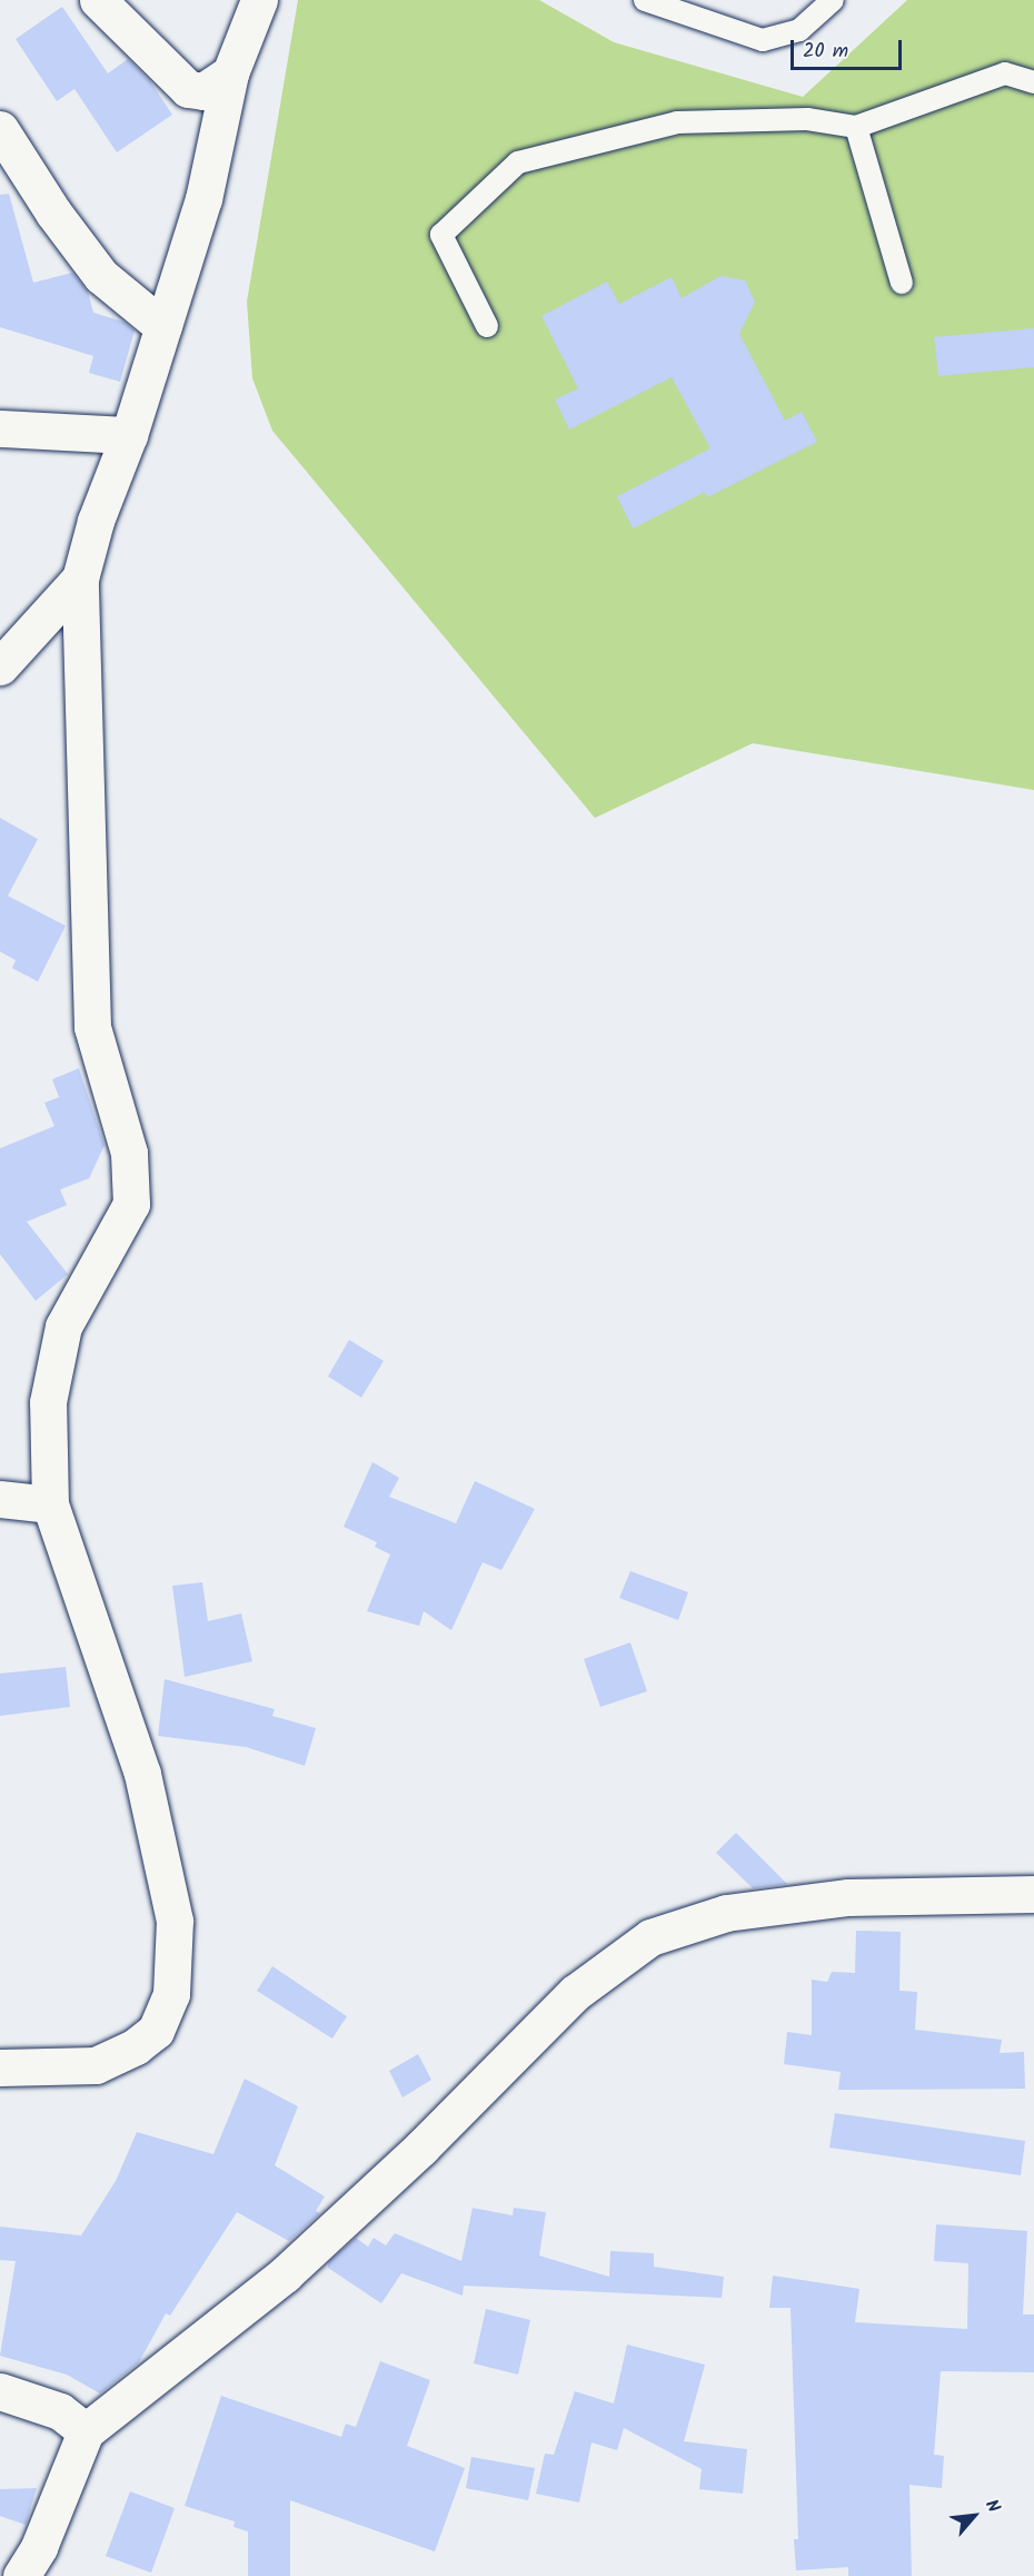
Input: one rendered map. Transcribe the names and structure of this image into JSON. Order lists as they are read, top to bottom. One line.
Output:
{"scale_bar":"20 m","north":"top right"}
